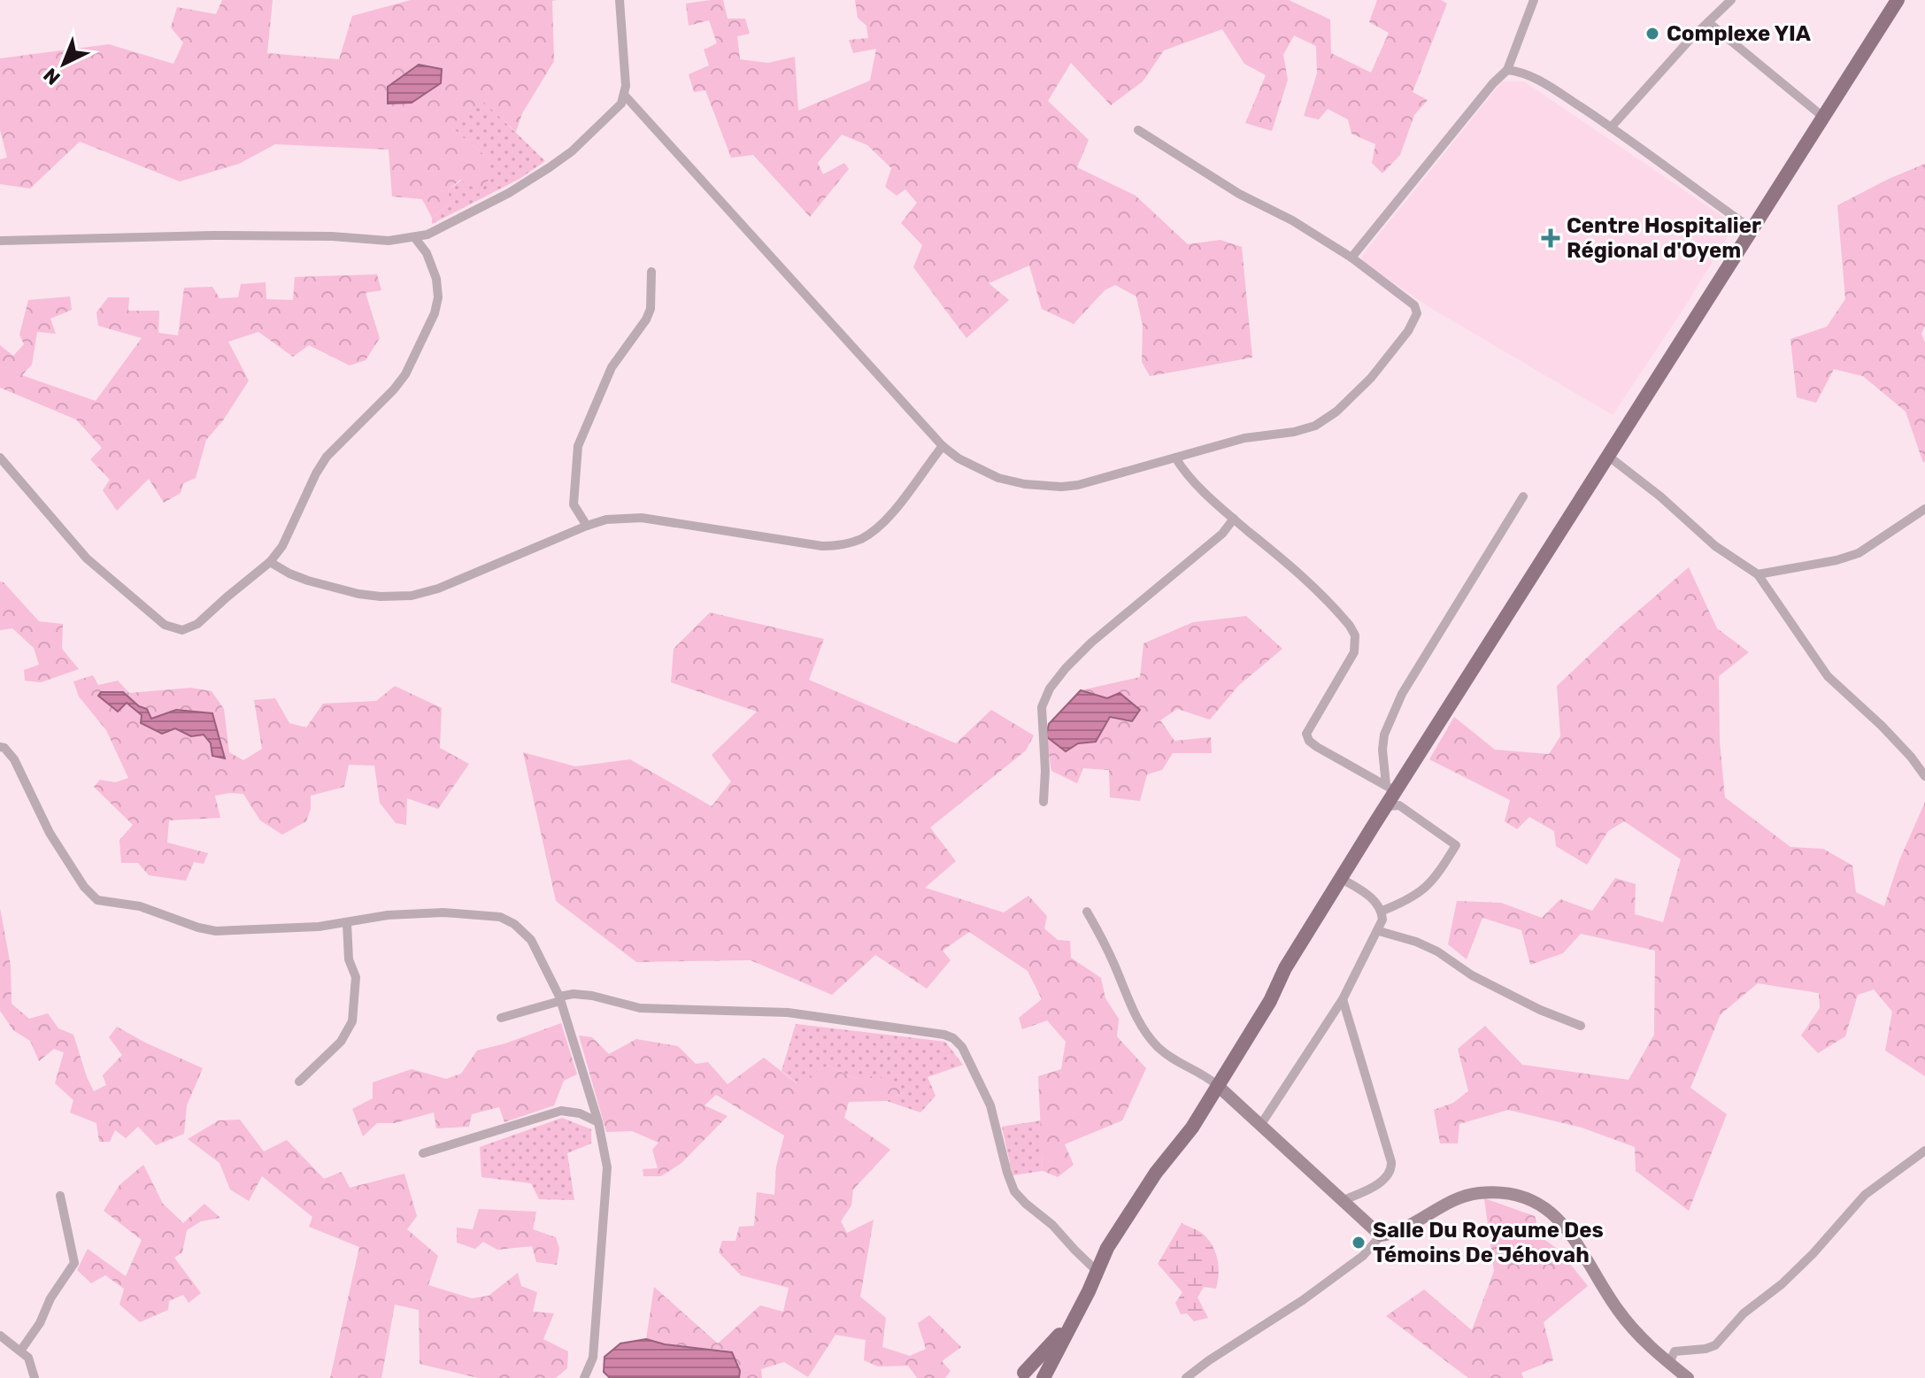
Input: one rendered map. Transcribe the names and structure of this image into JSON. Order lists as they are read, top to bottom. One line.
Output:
{"places":{"other":["Complexe YIA","Salle Du Royaume Des Témoins De Jéhovah"],"health":["Centre Hospitalier Régional d'Oyem"]},"north":"bottom left"}
